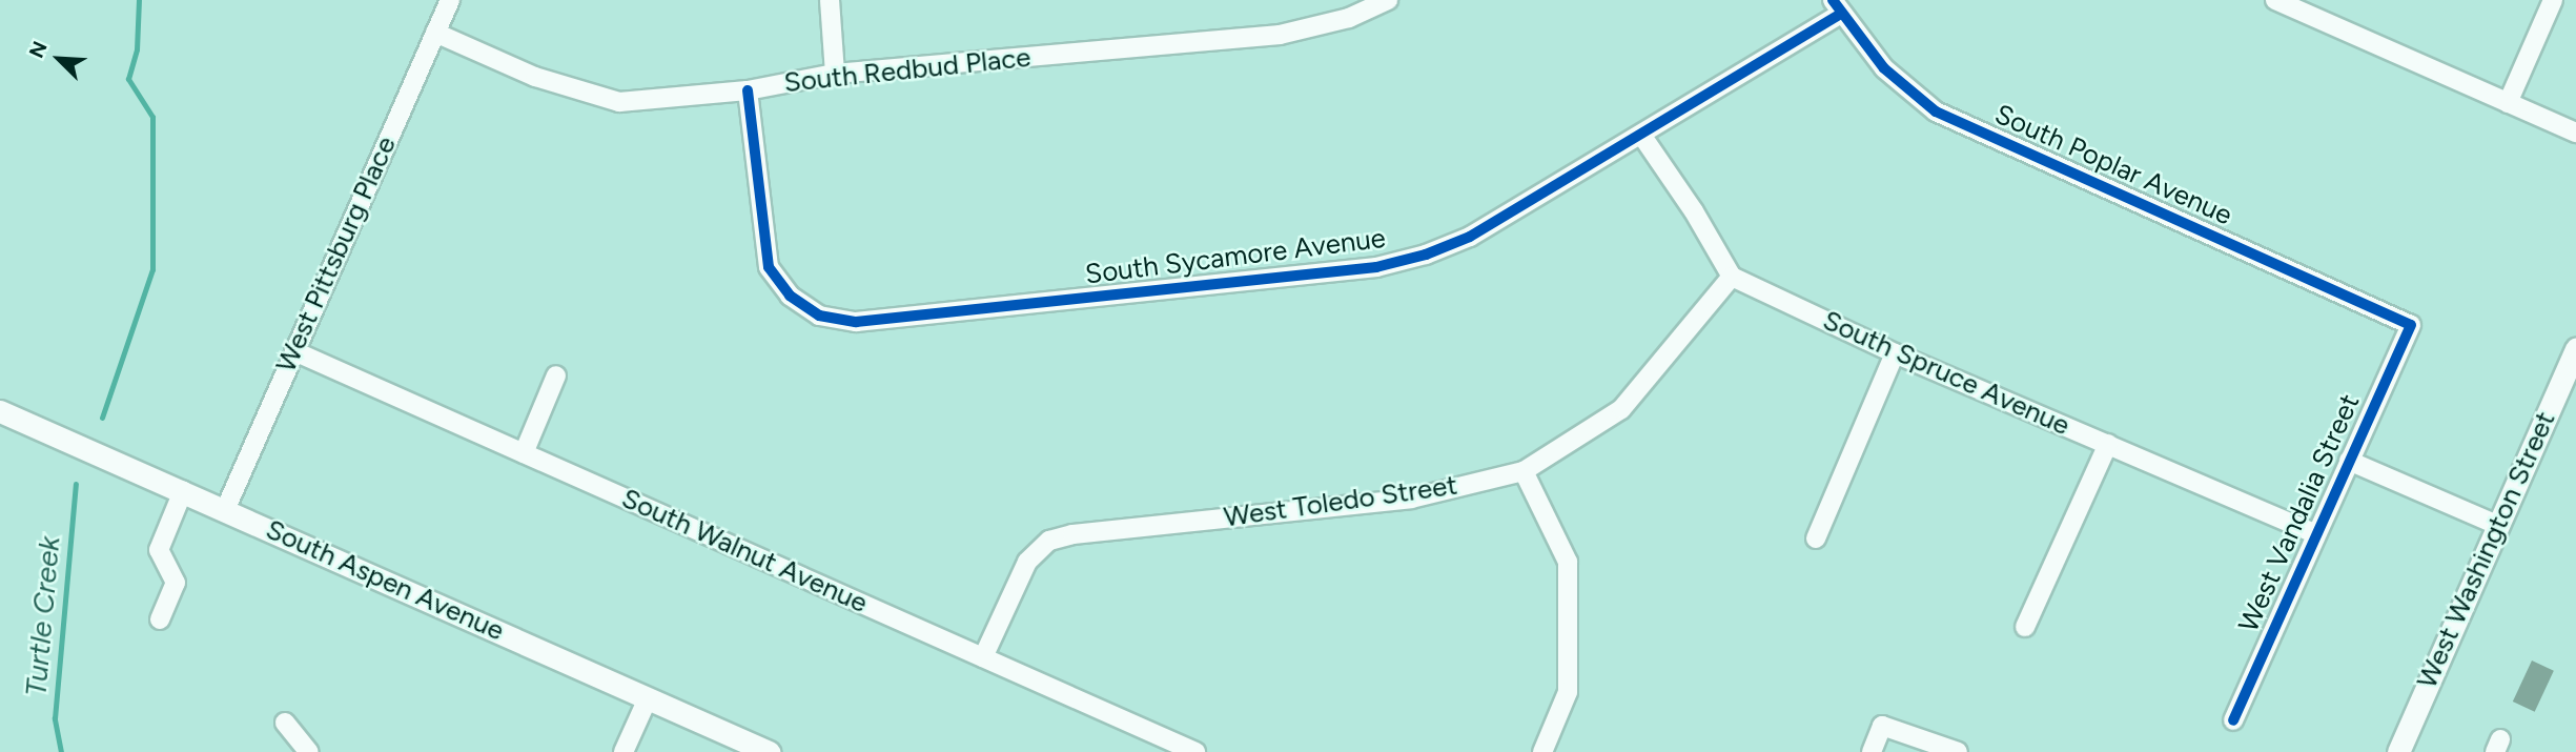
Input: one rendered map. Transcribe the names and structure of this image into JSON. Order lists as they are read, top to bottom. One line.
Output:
{"streets":{"main road":["West Washington Street","South Aspen Avenue"],"street":["South Redbud Place","South Poplar Avenue","West Pittsburg Place","South Sycamore Avenue","South Spruce Avenue","West Toledo Street","West Vandalia Street","South Walnut Avenue"]},"crossings":[["South Redbud Place","West Pittsburg Place"],["South Redbud Place","South Sycamore Avenue"],["South Poplar Avenue","South Sycamore Avenue"],["South Poplar Avenue","West Vandalia Street"],["West Pittsburg Place","South Walnut Avenue"],["West Pittsburg Place","South Aspen Avenue"],["South Spruce Avenue","West Toledo Street"],["South Spruce Avenue","West Vandalia Street"],["West Toledo Street","South Walnut Avenue"]],"water":["Turtle Creek"],"north":"top left"}
